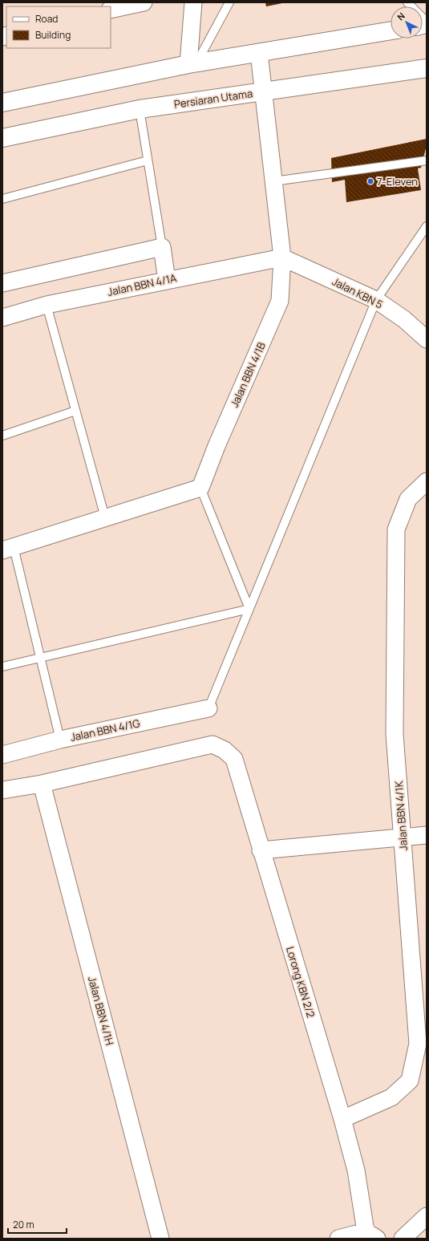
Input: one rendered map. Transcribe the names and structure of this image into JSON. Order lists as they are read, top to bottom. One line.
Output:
{"streets":{"main road":["Persiaran Utama"],"street":["Jalan BBN 4/1A","Jalan KBN 5","Jalan BBN 4/1B","Jalan BBN 4/1G","Jalan BBN 4/1K","Lorong KBN 2/2","Jalan BBN 4/1H"]},"crossings":[["Persiaran Utama","Jalan BBN 4/1B"],["Jalan BBN 4/1A","Jalan KBN 5"],["Jalan BBN 4/1A","Jalan BBN 4/1B"],["Jalan KBN 5","Jalan BBN 4/1B"],["Jalan BBN 4/1K","Lorong KBN 2/2"],["Lorong KBN 2/2","Jalan BBN 4/1H"]],"places":["7-Eleven"],"legend":["Road","Building"],"scale_bar":"20 m","north":"top left"}
